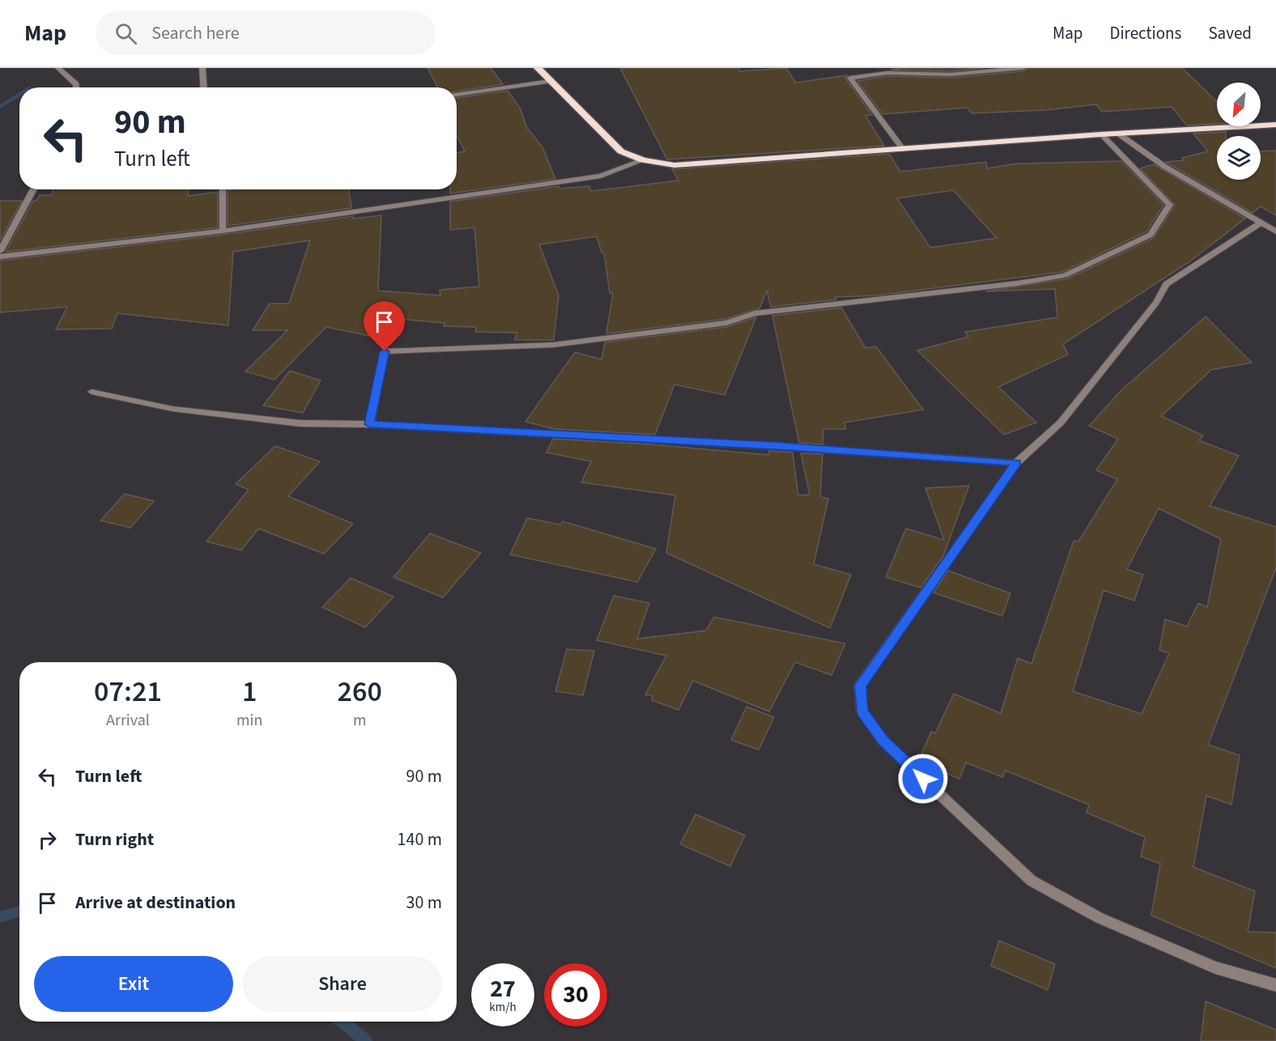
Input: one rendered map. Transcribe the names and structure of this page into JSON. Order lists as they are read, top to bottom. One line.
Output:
{"north":"bottom left","page":{"header":"Map","search":"Search here","nav":["Map","Directions","Saved"],"turn":["90 m","Turn left"],"eta":["07:21","Arrival","1","min","260","m"],"list":[{"name":"Turn left","value":"90 m"},{"name":"Turn right","value":"140 m"},{"name":"Arrive at destination","value":"30 m"}],"buttons":["Exit","Share"],"speed":"27 km/h","limit":"30"}}
